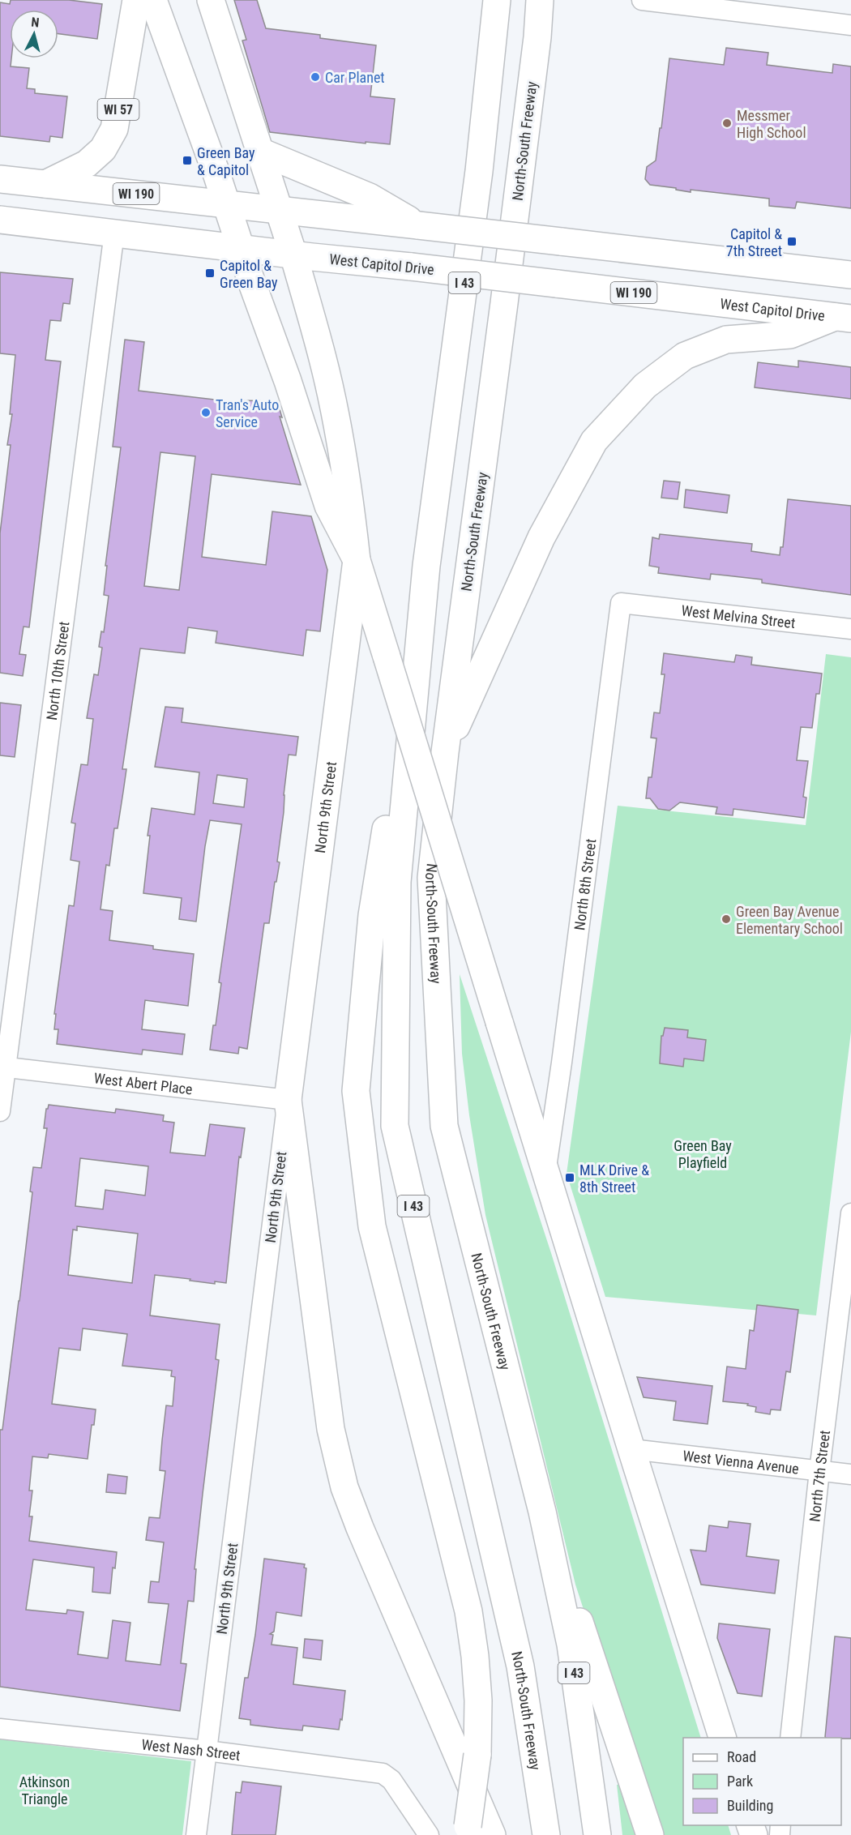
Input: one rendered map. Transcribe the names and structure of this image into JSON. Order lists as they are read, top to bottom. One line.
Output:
{"streets":{"main road":["WI 57","North-South Freeway","WI 190","West Capitol Drive","I 43","North 9th Street"],"street":["West Melvina Street","North 10th Street","North 8th Street","West Abert Place","West Vienna Avenue","North 7th Street","West Nash Street"]},"crossings":[["WI 57","WI 190"],["West Capitol Drive","North 10th Street"],["West Melvina Street","North 8th Street"],["North 10th Street","West Abert Place"],["North 9th Street","West Abert Place"],["North 9th Street","West Nash Street"],["West Vienna Avenue","North 7th Street"]],"parks":["Green Bay Playfield","Atkinson Triangle"],"places":{"other":["Car Planet","Messmer High School","Tran's Auto Service","Green Bay Avenue Elementary School"],"transit":["Green Bay & Capitol","Capitol & 7th Street","Capitol & Green Bay","MLK Drive & 8th Street"]},"legend":["Road","Park","Building"],"north":"top"}
